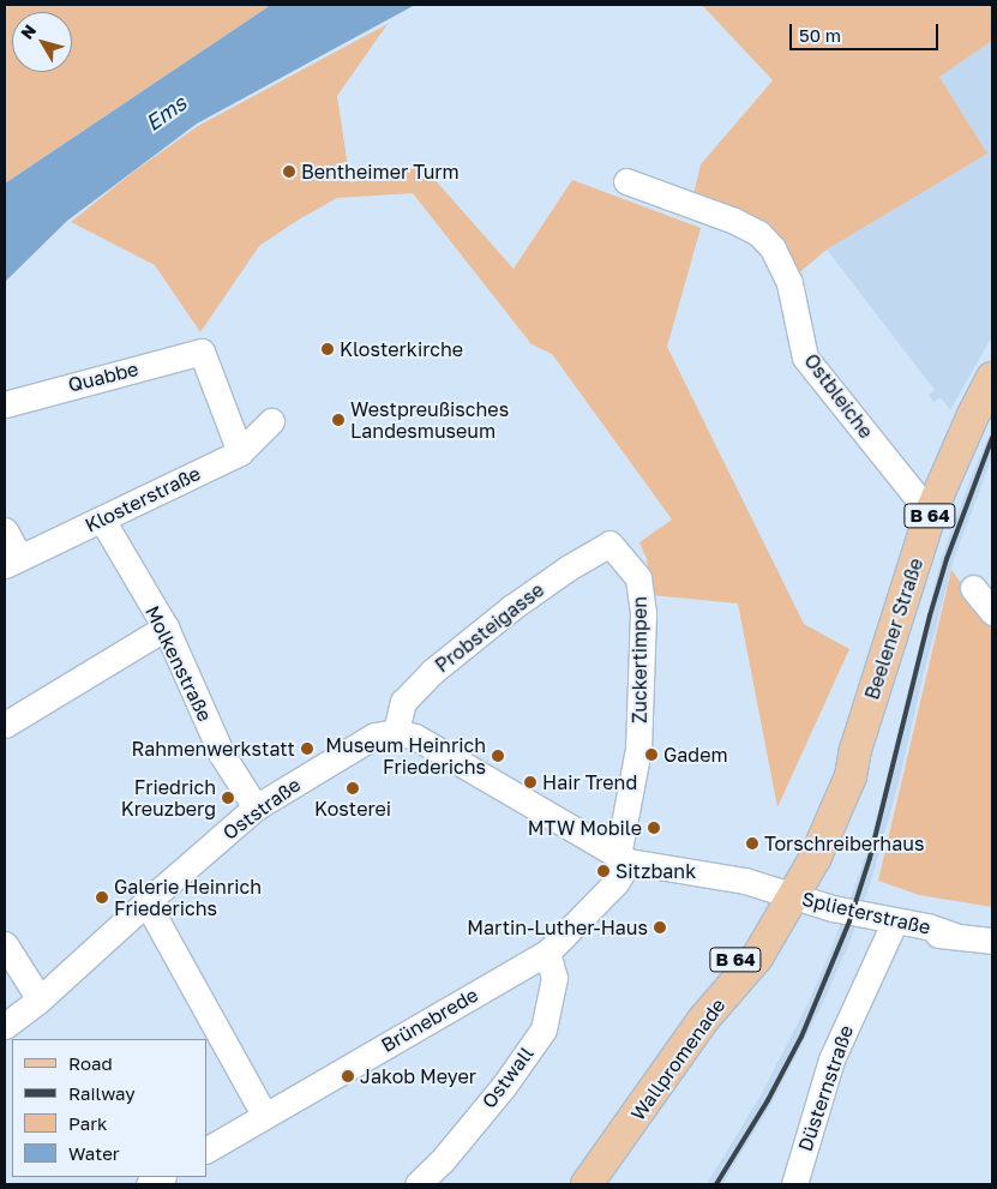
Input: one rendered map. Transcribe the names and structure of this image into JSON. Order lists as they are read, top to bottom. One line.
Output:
{"streets":{"main road":["B 64","Beelener Straße","Wallpromenade"],"street":["Quabbe","Ostbleiche","Klosterstraße","Probsteigasse","Zuckertimpen","Molkenstraße","Oststraße","Splieterstraße","Brünebrede","Ostwall","Düsternstraße"]},"crossings":[["Quabbe","Klosterstraße"],["Ostbleiche","Beelener Straße"],["Klosterstraße","Molkenstraße"],["Probsteigasse","Zuckertimpen"],["Probsteigasse","Oststraße"],["Beelener Straße","Splieterstraße"],["Beelener Straße","Wallpromenade"],["Zuckertimpen","Brünebrede"],["Molkenstraße","Oststraße"],["Splieterstraße","Wallpromenade"],["Splieterstraße","Düsternstraße"],["Brünebrede","Ostwall"]],"water":["Ems"],"places":["Bentheimer Turm","Klosterkirche","Westpreußisches Landesmuseum","Rahmenwerkstatt","Gadem","Museum Heinrich Friederichs","Hair Trend","Kosterei","Friedrich Kreuzberg","MTW Mobile","Torschreiberhaus","Sitzbank","Galerie Heinrich Friederichs","Martin-Luther-Haus","Jakob Meyer"],"legend":["Road","Railway","Park","Water"],"scale_bar":"50 m","north":"top left"}
